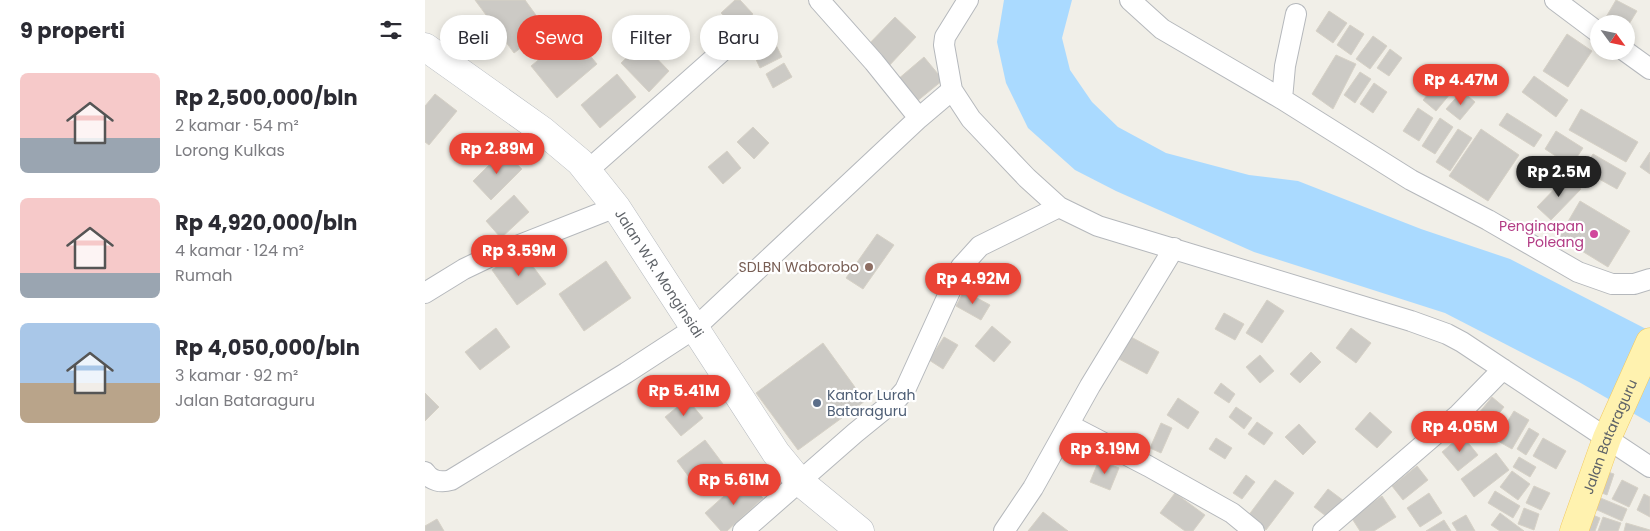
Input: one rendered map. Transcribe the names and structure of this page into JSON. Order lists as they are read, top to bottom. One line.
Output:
{"streets":{"main road":["Jalan W.R. Monginsidi","Jalan Bataraguru"]},"places":["Penginapan Poleang","SDLBN Waborobo","Kantor Lurah Bataraguru"],"north":"bottom right","page":{"heading":"9 properti","chip":["Beli","Sewa","Filter","Baru"],"list":[{"name":"Rp 2,500,000/bln","note":"2 kamar · 54 m² · Lorong Kulkas"},{"name":"Rp 4,920,000/bln","note":"4 kamar · 124 m² · Rumah"},{"name":"Rp 4,050,000/bln","note":"3 kamar · 92 m² · Jalan Bataraguru"}],"price":["Rp 4.47M","Rp 2.89M","Rp 2.5M","Rp 3.59M","Rp 4.92M","Rp 5.41M","Rp 4.05M","Rp 3.19M","Rp 5.61M"]}}
